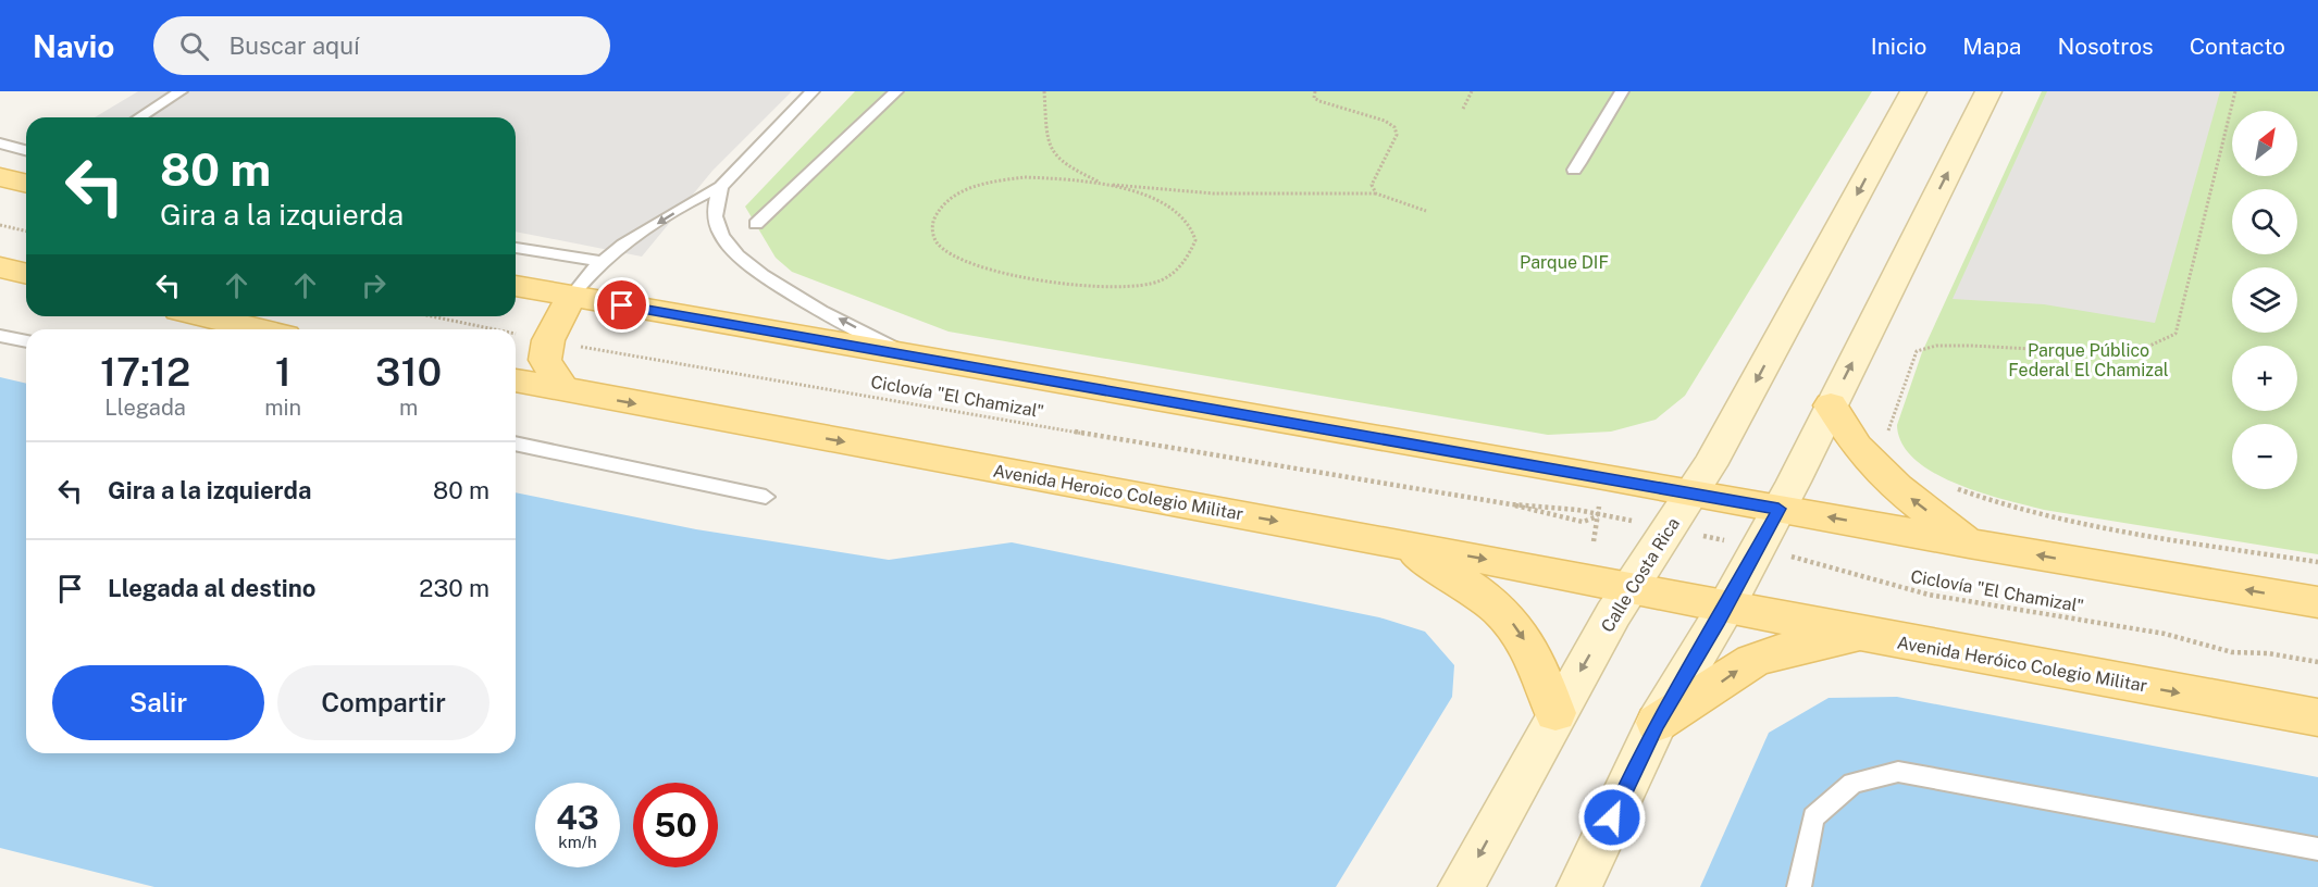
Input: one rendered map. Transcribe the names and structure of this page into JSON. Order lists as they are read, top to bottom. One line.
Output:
{"streets":{"main road":["Avenida Heroico Colegio Militar","Calle Costa Rica","Avenida Heróico Colegio Militar"],"path":["Ciclovía \"El Chamizal\""]},"crossings":[["Ciclovía \"El Chamizal\"","Calle Costa Rica"],["Avenida Heroico Colegio Militar","Calle Costa Rica"],["Avenida Heroico Colegio Militar","Avenida Heróico Colegio Militar"]],"parks":["Parque DIF","Parque Público Federal El Chamizal"],"north":"top right","page":{"header":"Navio","search":"Buscar aquí","nav":["Inicio","Mapa","Nosotros","Contacto"],"map_buttons":["+","−"],"turn":["80 m","Gira a la izquierda"],"eta":["17:12","Llegada","1","min","310","m"],"list":[{"name":"Gira a la izquierda","value":"80 m"},{"name":"Llegada al destino","value":"230 m"}],"buttons":["Salir","Compartir"],"speed":"43 km/h","limit":"50"}}
